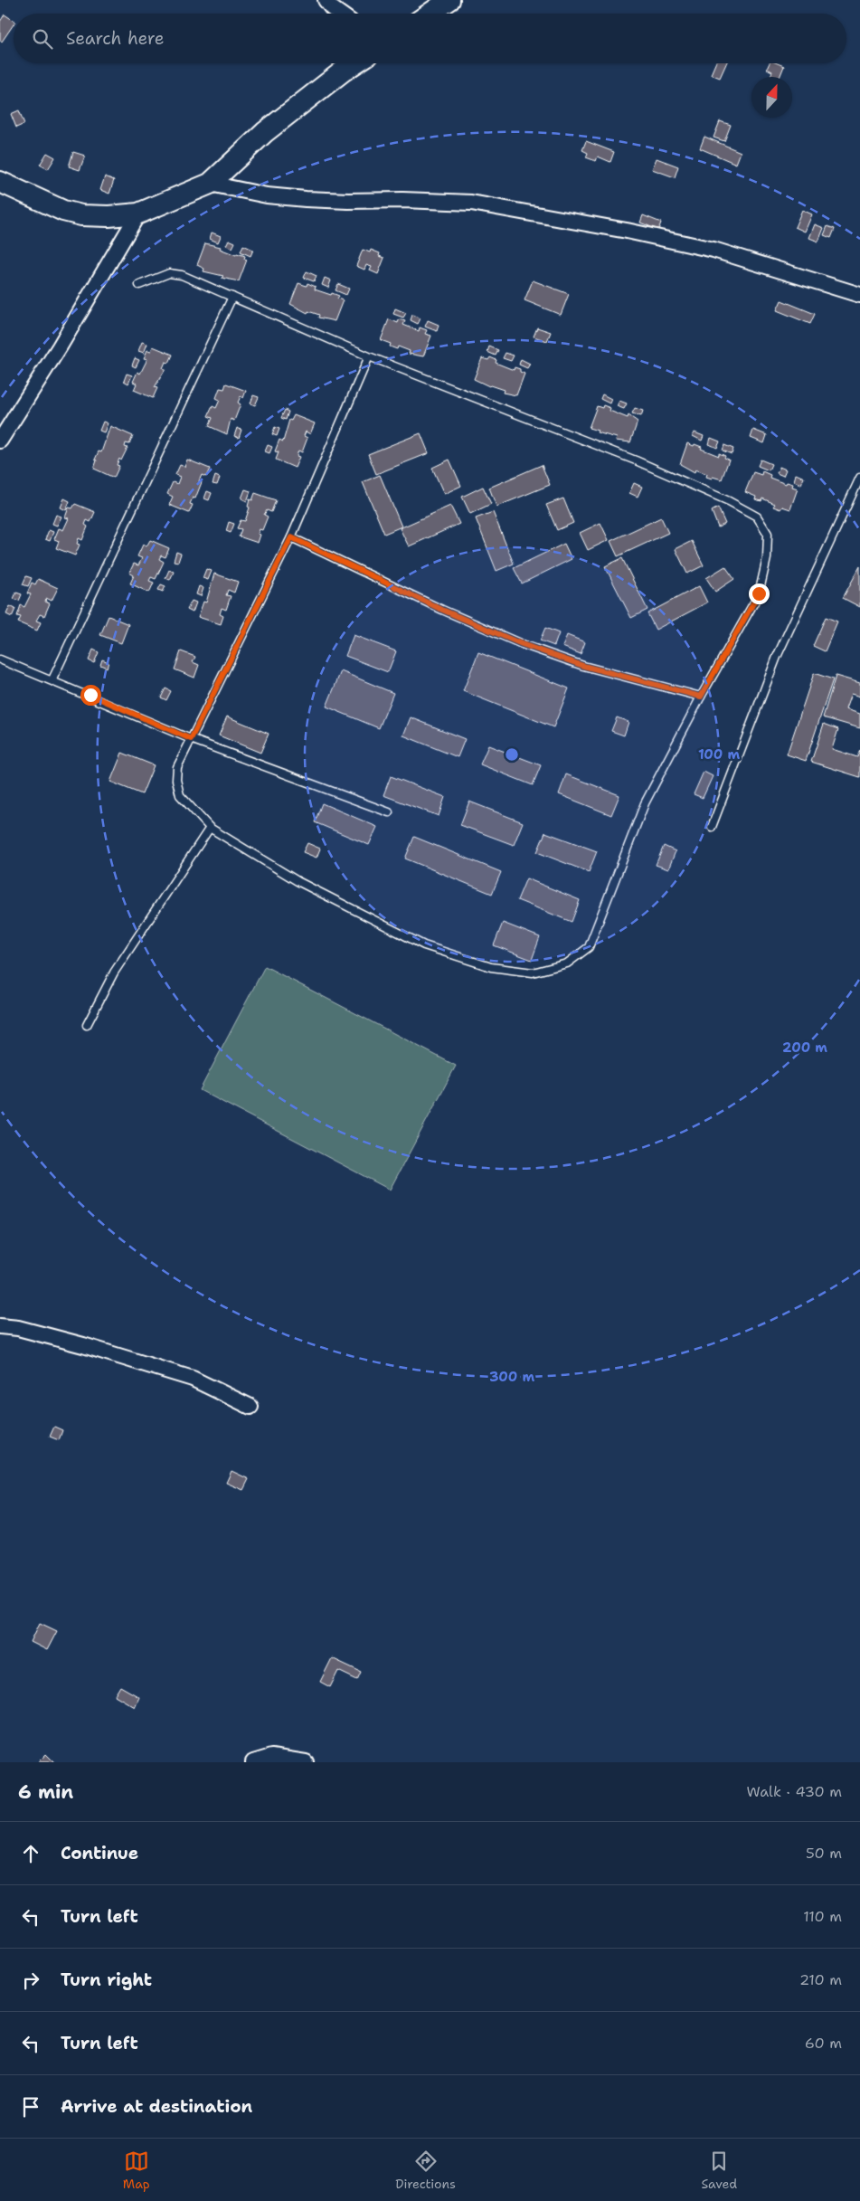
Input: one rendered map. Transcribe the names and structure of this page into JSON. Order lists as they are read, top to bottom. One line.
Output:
{"north":"top","page":{"search":"Search here","heading":["6 min","Walk · 430 m"],"list":[["Continue","50 m"],["Turn left","110 m"],["Turn right","210 m"],["Turn left","60 m"],"Arrive at destination"],"nav":["Map","Directions","Saved"]},"rings":["100 m","200 m","300 m"]}
